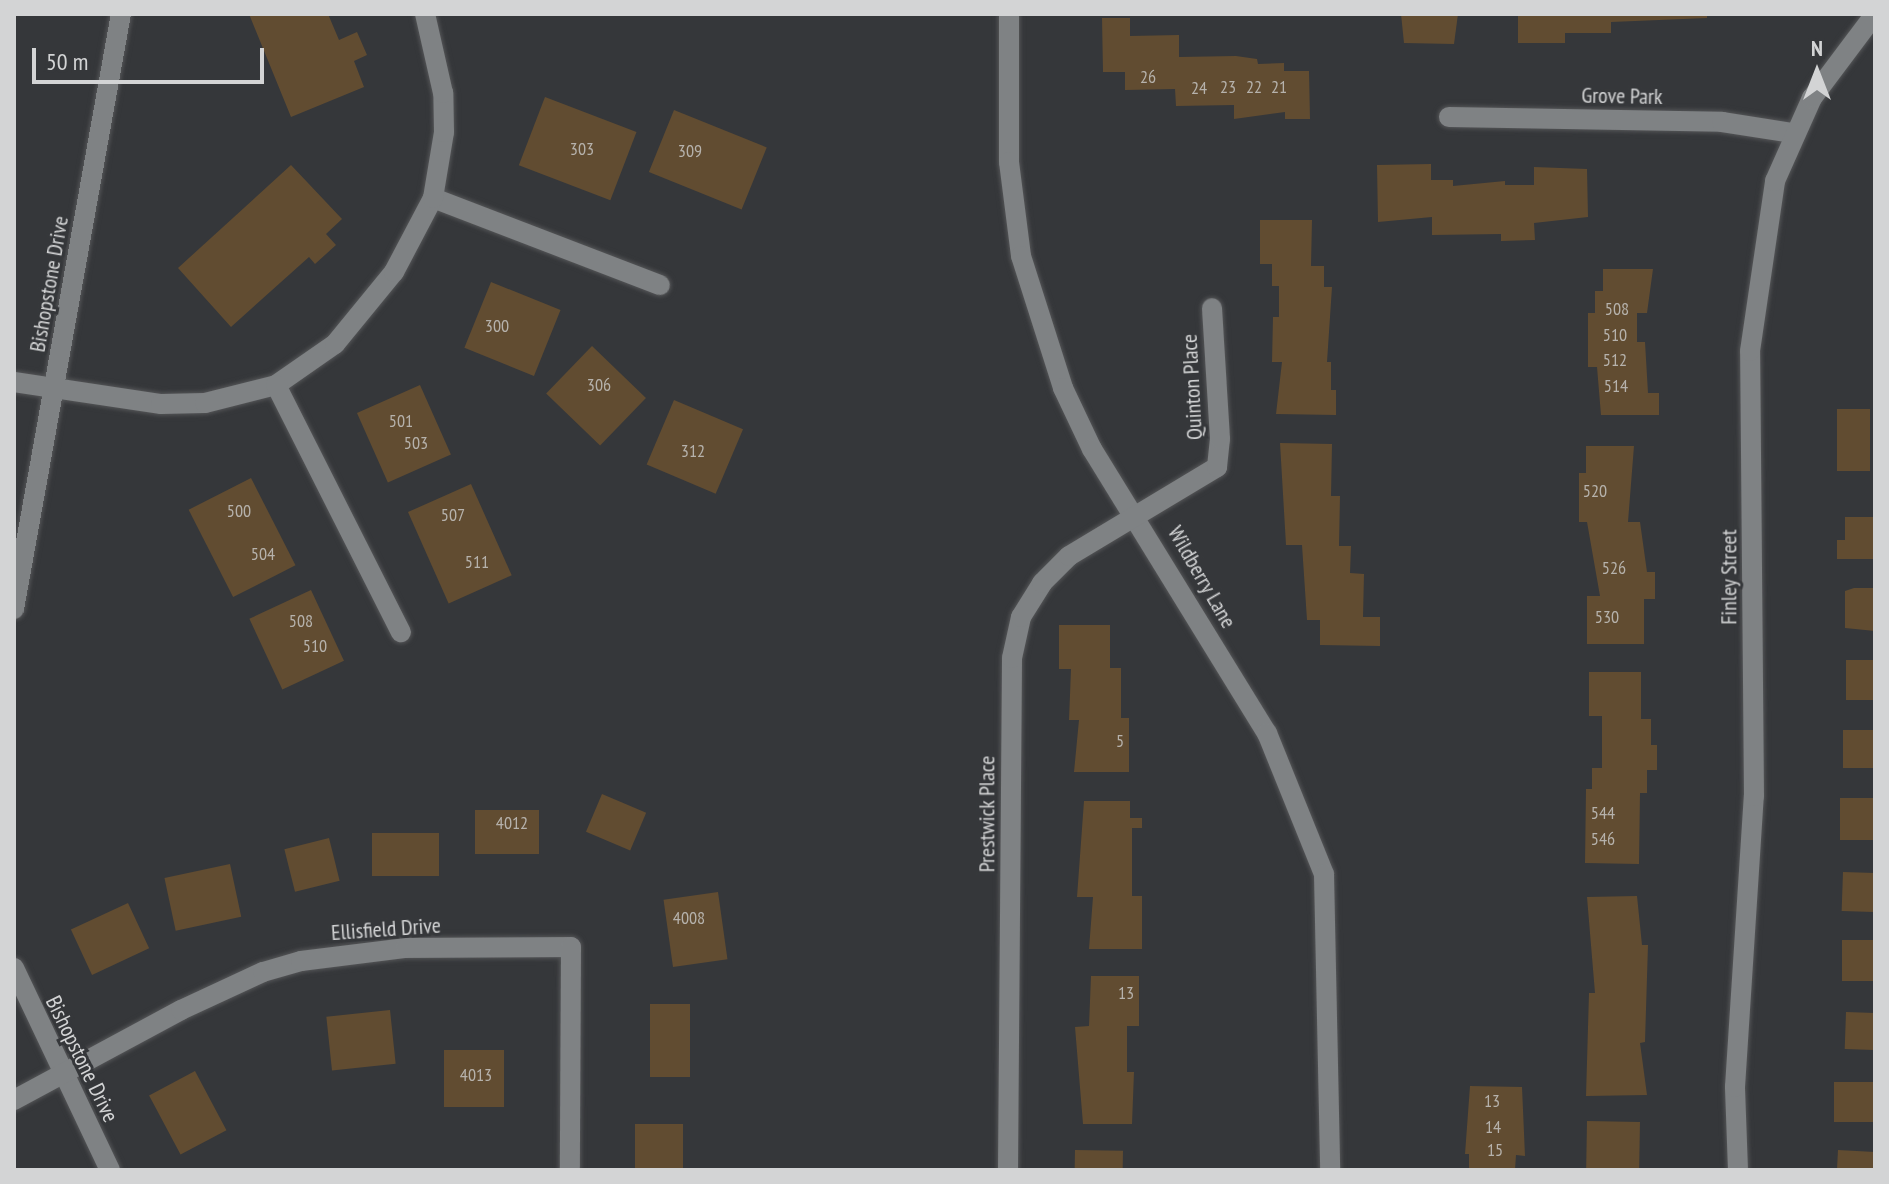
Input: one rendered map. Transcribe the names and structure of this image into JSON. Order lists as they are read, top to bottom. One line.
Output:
{"streets":{"street":["Grove Park","Bishopstone Drive","Quinton Place","Wildberry Lane","Finley Street","Prestwick Place","Ellisfield Drive"]},"crossings":[["Grove Park","Finley Street"],["Bishopstone Drive","Ellisfield Drive"],["Quinton Place","Wildberry Lane"],["Quinton Place","Prestwick Place"],["Wildberry Lane","Prestwick Place"]],"house_numbers":["26","23","22","21","24","303","309","508","300","510","512","306","514","501","503","312","520","500","507","504","511","526","530","508","510","5","544","4012","546","4008","13","4013","13","14","15"],"scale_bar":"50 m","north":"top"}
